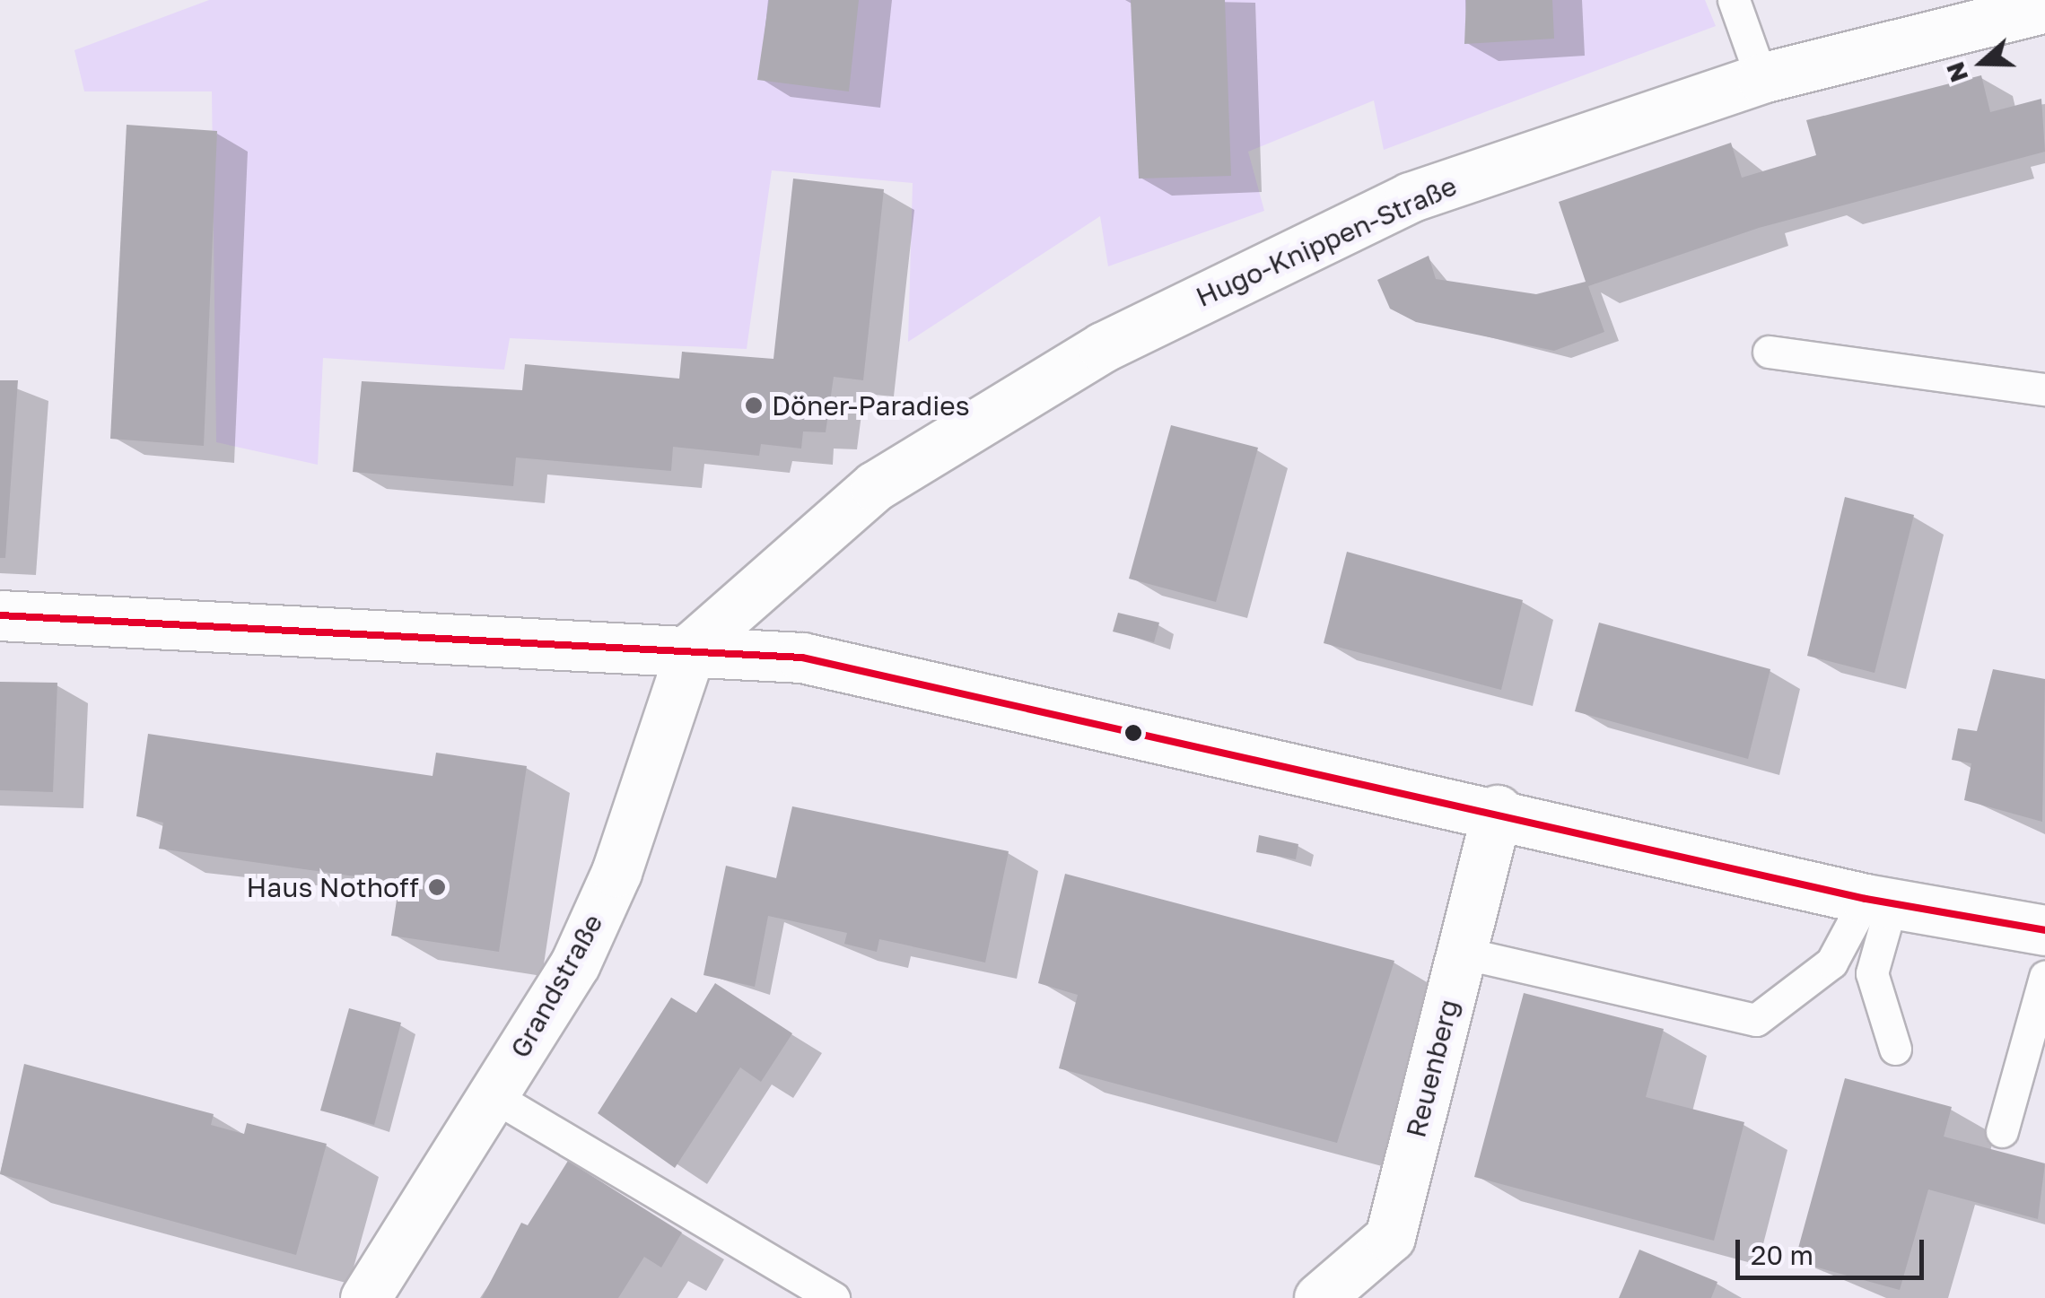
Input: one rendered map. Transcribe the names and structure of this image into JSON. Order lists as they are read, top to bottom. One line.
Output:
{"streets":{"street":["Hugo-Knippen-Straße","Grandstraße","Reuenberg"]},"crossings":[["Hugo-Knippen-Straße","Grandstraße"]],"places":["Döner-Paradies","Haus Nothoff"],"scale_bar":"20 m","north":"left"}
